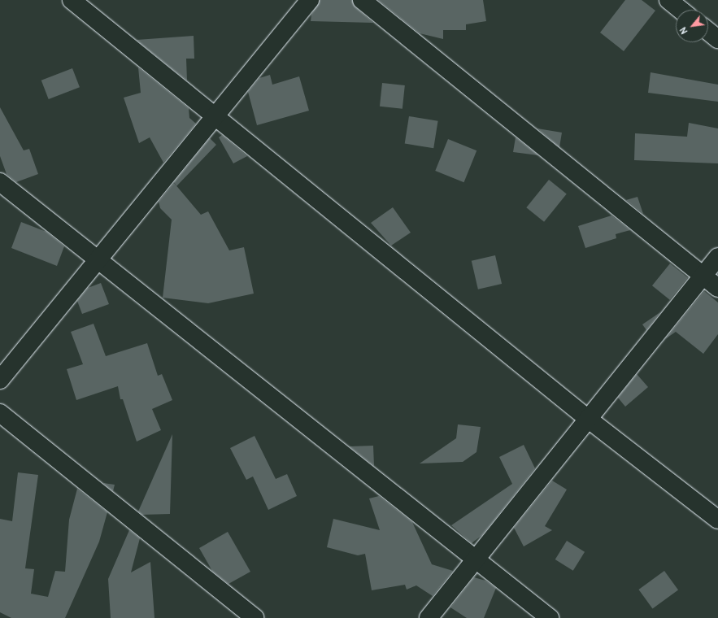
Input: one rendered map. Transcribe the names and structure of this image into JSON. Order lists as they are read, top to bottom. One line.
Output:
{"north":"bottom left"}
